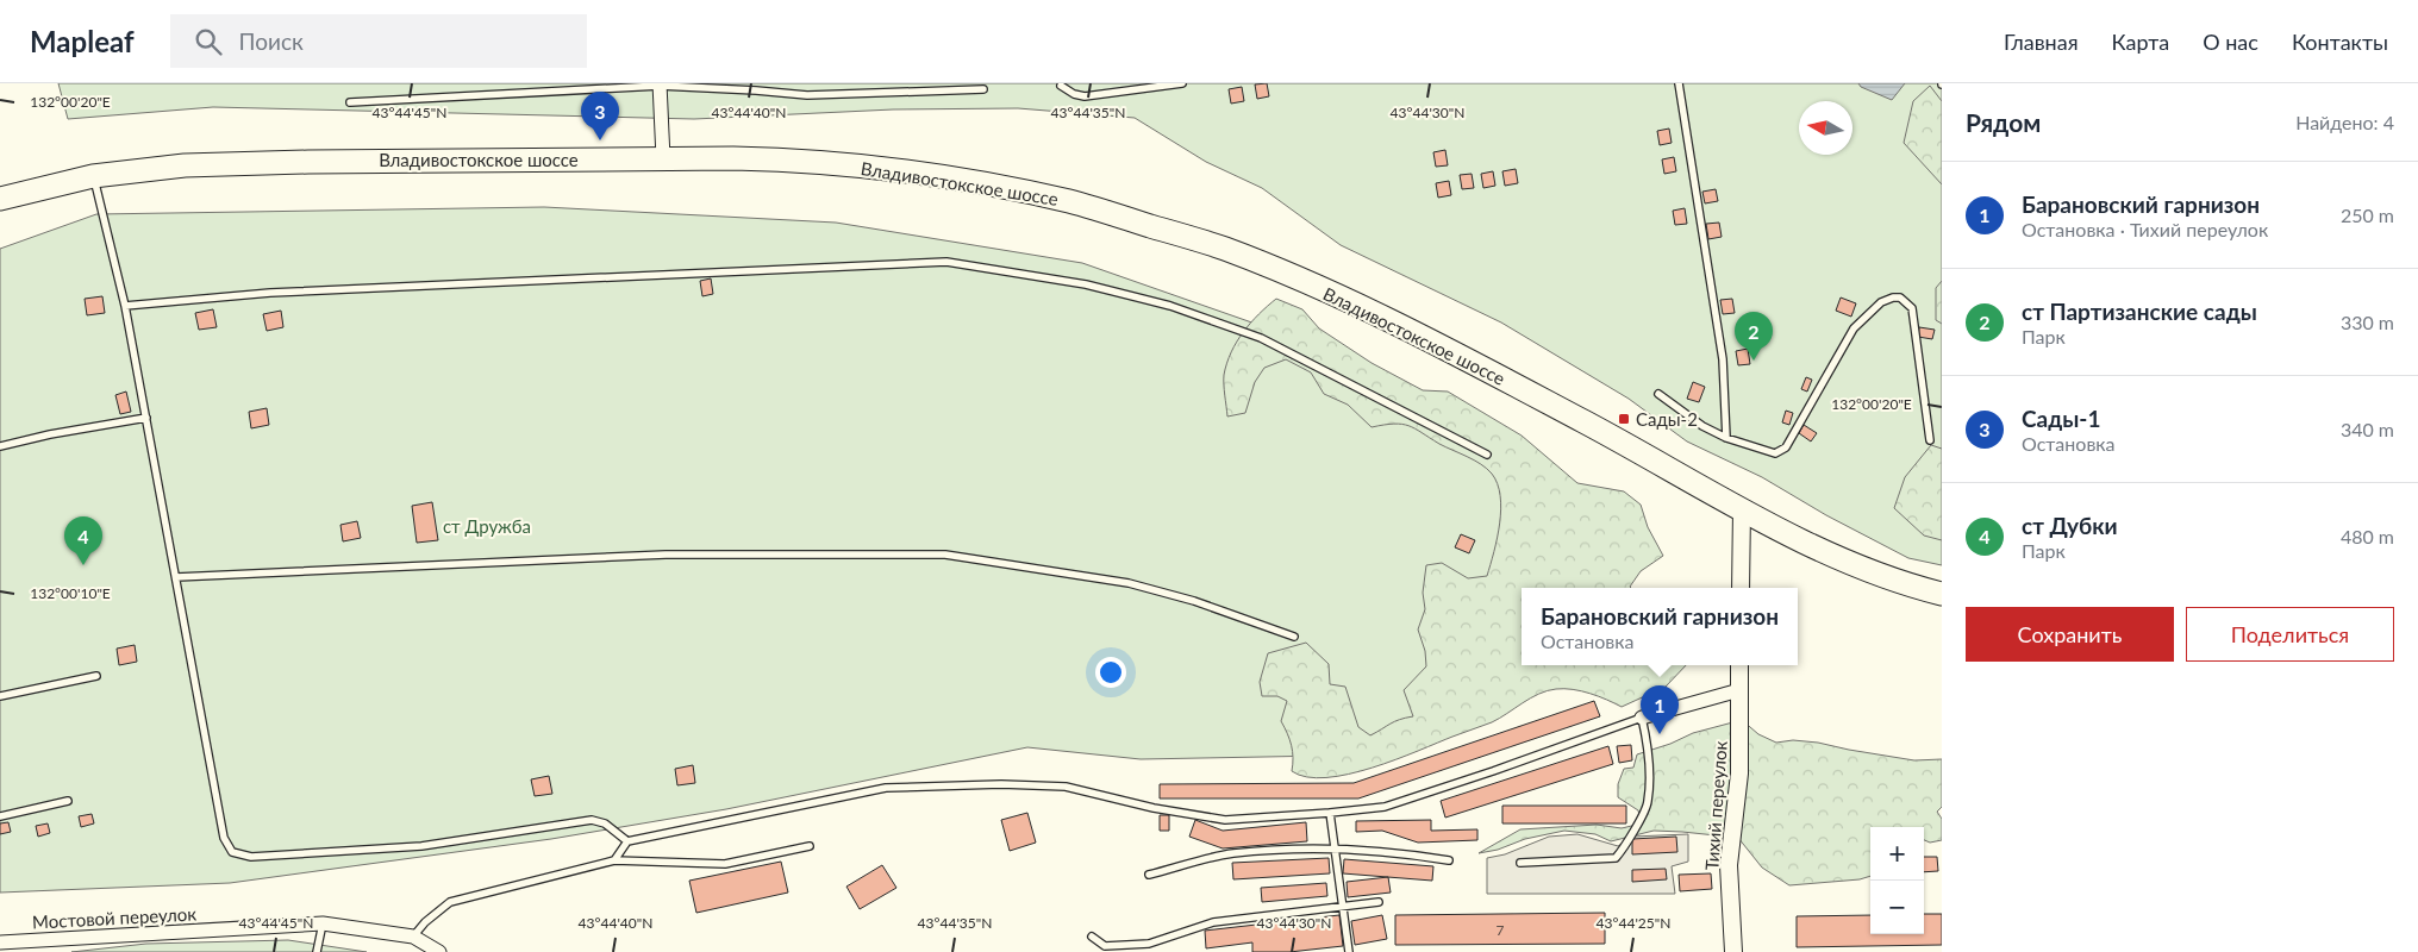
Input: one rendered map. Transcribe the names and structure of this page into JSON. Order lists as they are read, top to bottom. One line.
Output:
{"streets":{"highway":["Владивостокское шоссе"],"street":["Тихий переулок","Мостовой переулок"]},"parks":["ст Дружба"],"places":{"transit":["Сады-2"]},"house_numbers":["7"],"north":"left","page":{"header":"Mapleaf","search":"Поиск","nav":["Главная","Карта","О нас","Контакты"],"heading":["Рядом","Найдено: 4"],"pins":["3","2","4","1"],"list":[{"mark":"1","name":"Барановский гарнизон","note":"Остановка · Тихий переулок","value":"250 m"},{"mark":"2","name":"ст Партизанские сады","note":"Парк","value":"330 m"},{"mark":"3","name":"Сады-1","note":"Остановка","value":"340 m"},{"mark":"4","name":"ст Дубки","note":"Парк","value":"480 m"}],"popup":["Барановский гарнизон","Остановка"],"buttons":["Сохранить","Поделиться"],"map_buttons":["+","−"]},"coordinates":["132°00'20\"E","43°44'45\"N","43°44'40\"N","43°44'35\"N","43°44'30\"N","132°00'10\"E","43°44'25\"N"]}
